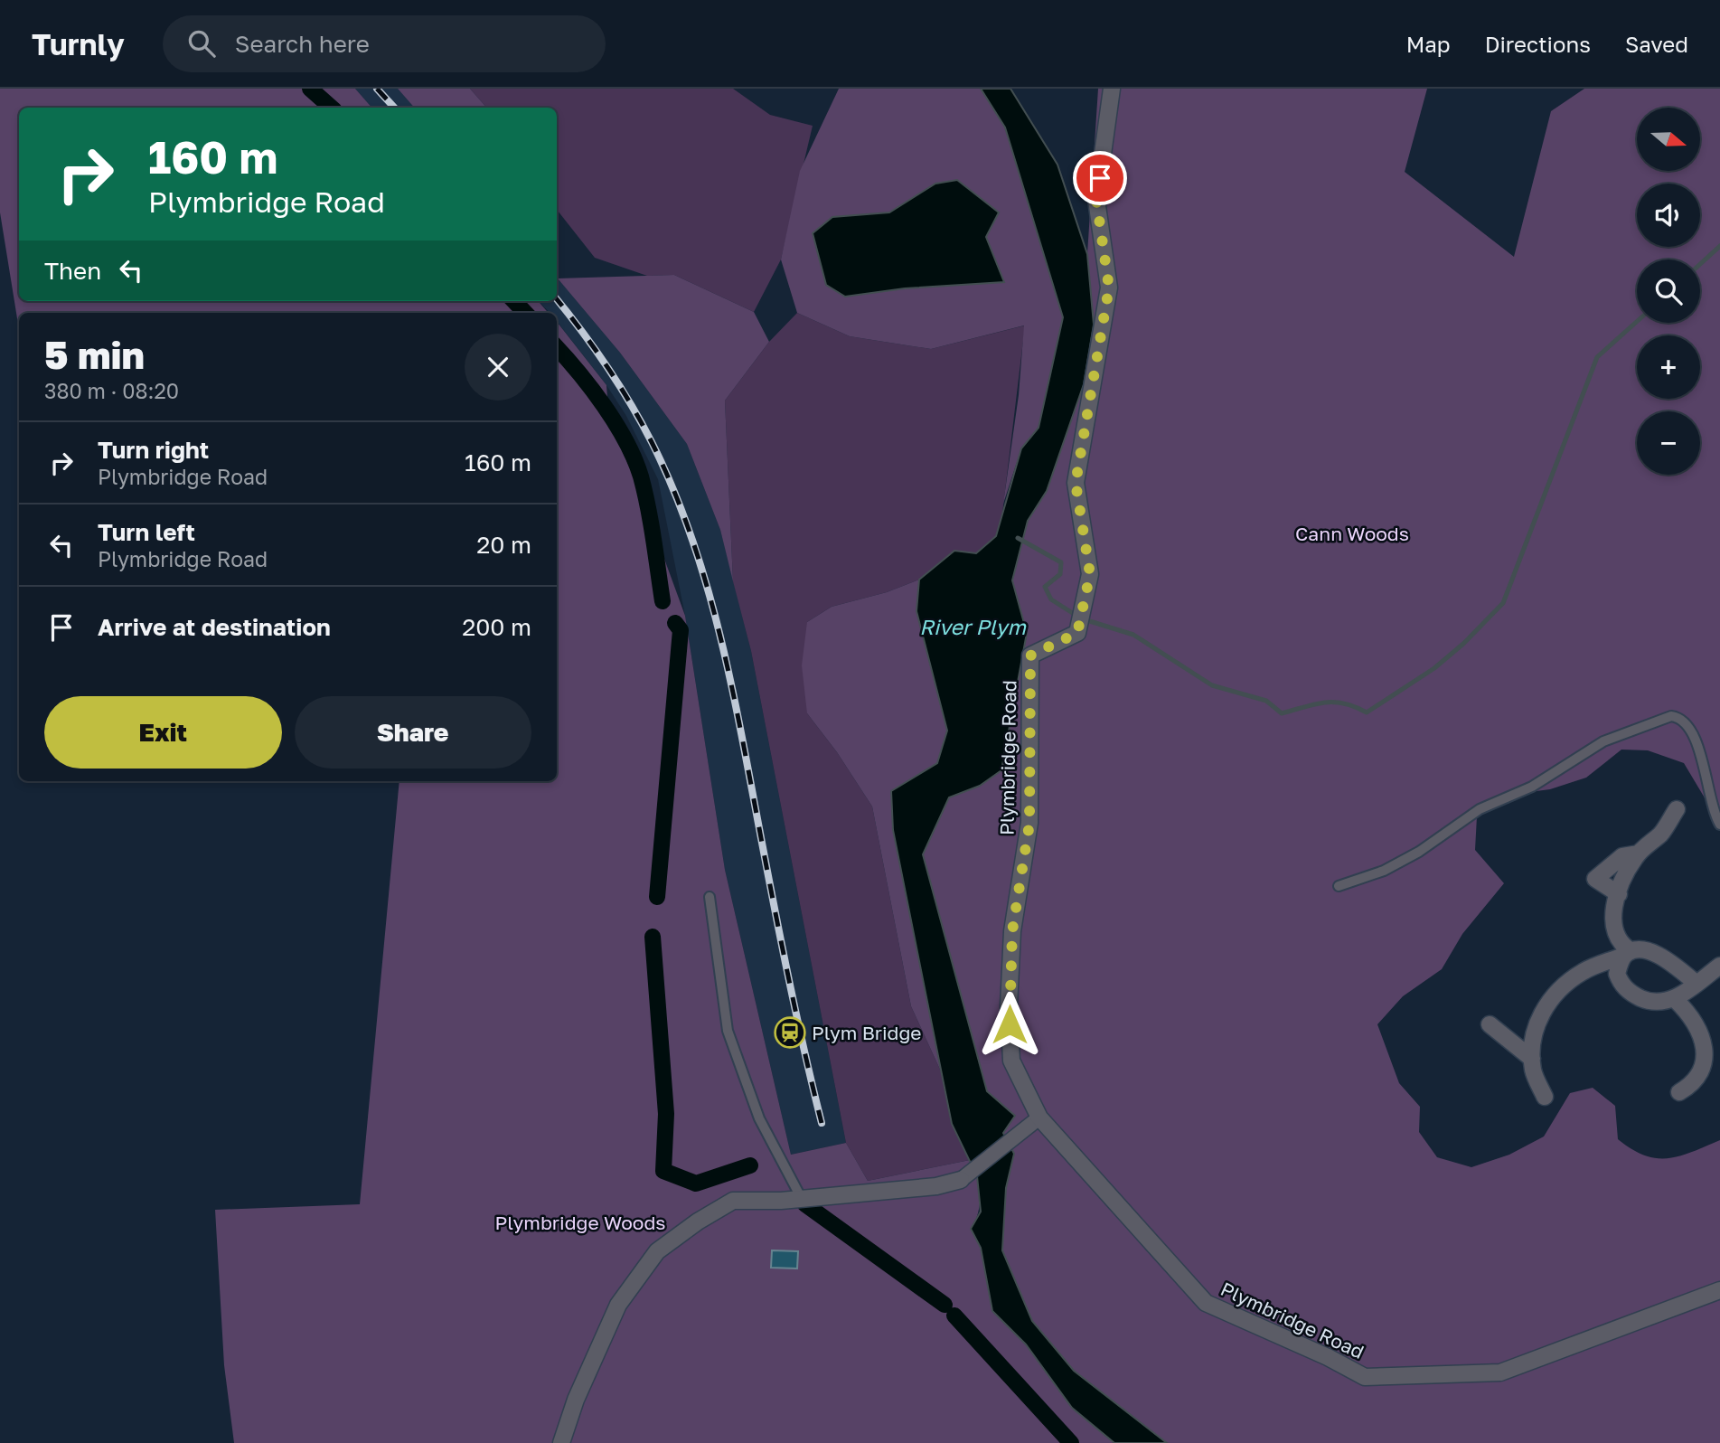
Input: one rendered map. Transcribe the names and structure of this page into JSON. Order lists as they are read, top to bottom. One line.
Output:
{"streets":{"street":["Plymbridge Road"]},"water":["River Plym"],"parks":["Cann Woods","Plymbridge Woods"],"places":{"station":["Plym Bridge"]},"north":"right","page":{"header":"Turnly","search":"Search here","nav":["Map","Directions","Saved"],"map_buttons":["+","−"],"turn":["160 m","Plymbridge Road"],"then":"Then","heading":["5 min","380 m · 08:20"],"list":[{"name":"Turn right","note":"Plymbridge Road","value":"160 m"},{"name":"Turn left","note":"Plymbridge Road","value":"20 m"},{"name":"Arrive at destination","value":"200 m"}],"buttons":["Exit","Share"]}}
